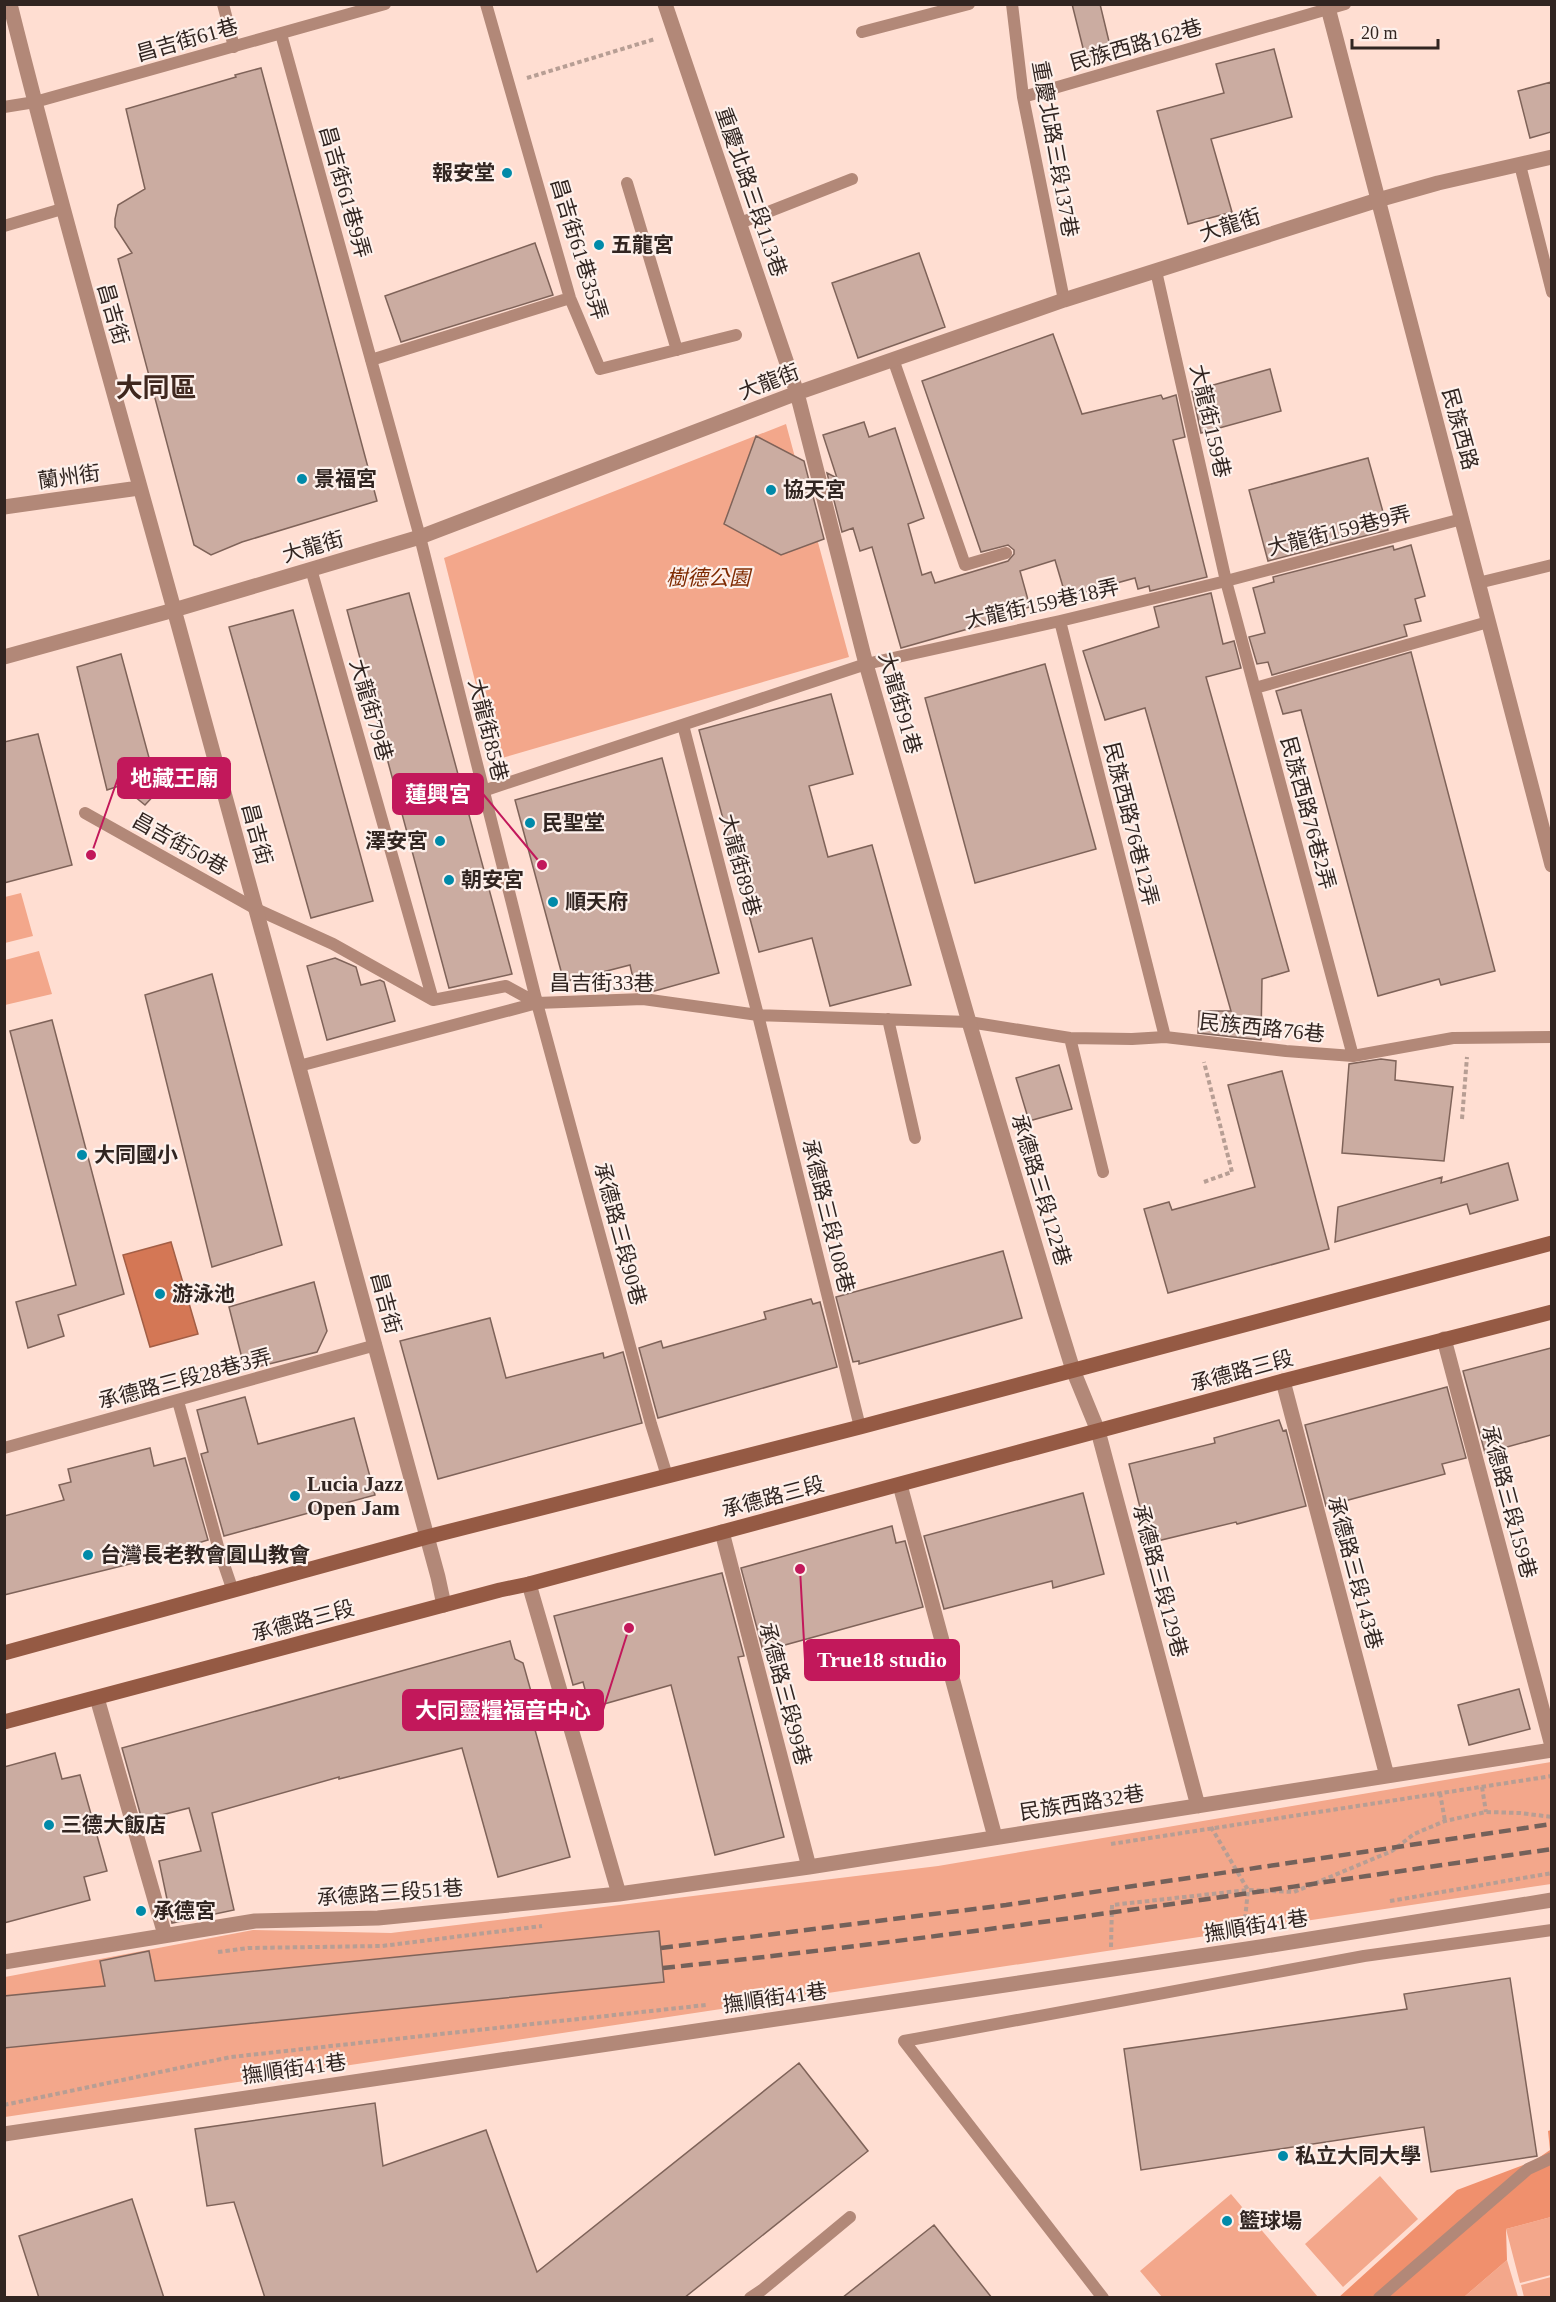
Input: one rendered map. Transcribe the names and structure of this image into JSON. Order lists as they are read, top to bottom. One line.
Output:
{"streets":{"main road":["承德路三段"],"street":["重慶北路三段113巷","大龍街","昌吉街","民族西路","蘭州街","大龍街91巷","承德路三段122巷","承德路三段159巷","承德路三段143巷","承德路三段129巷","承德路三段99巷","民族西路32巷","承德路三段51巷","撫順街41巷"],"lane":["昌吉街61巷","民族西路162巷","重慶北路三段137巷","昌吉街61巷9弄","昌吉街61巷35弄","大龍街159巷","大龍街159巷9弄","大龍街159巷18弄","大龍街79巷","大龍街85巷","民族西路76巷2弄","民族西路76巷12弄","昌吉街50巷","大龍街89巷","昌吉街33巷","民族西路76巷","承德路三段108巷","承德路三段90巷","承德路三段28巷3弄"]},"crossings":[["昌吉街61巷","昌吉街61巷9弄"],["昌吉街61巷","昌吉街"],["民族西路162巷","重慶北路三段137巷"],["民族西路162巷","民族西路"],["重慶北路三段137巷","大龍街"],["昌吉街61巷9弄","大龍街"],["昌吉街61巷9弄","大龍街85巷"],["重慶北路三段113巷","大龍街"],["重慶北路三段113巷","大龍街91巷"],["大龍街","昌吉街"],["大龍街","大龍街159巷"],["大龍街","民族西路"],["大龍街","大龍街91巷"],["大龍街","大龍街79巷"],["大龍街","大龍街85巷"],["昌吉街","蘭州街"],["昌吉街","昌吉街50巷"],["昌吉街","承德路三段"],["昌吉街","承德路三段28巷3弄"],["大龍街159巷","大龍街159巷9弄"],["大龍街159巷","大龍街159巷18弄"],["大龍街159巷","民族西路76巷2弄"],["民族西路","大龍街159巷9弄"],["大龍街159巷9弄","大龍街159巷18弄"],["大龍街159巷9弄","民族西路76巷2弄"],["大龍街159巷18弄","大龍街91巷"],["大龍街159巷18弄","大龍街85巷"],["大龍街159巷18弄","民族西路76巷2弄"],["大龍街159巷18弄","民族西路76巷12弄"],["大龍街159巷18弄","大龍街89巷"],["大龍街91巷","民族西路76巷"],["大龍街91巷","承德路三段122巷"],["大龍街79巷","昌吉街33巷"],["大龍街85巷","昌吉街33巷"],["大龍街85巷","承德路三段90巷"],["民族西路76巷2弄","民族西路76巷"],["民族西路76巷12弄","民族西路76巷"],["大龍街89巷","昌吉街33巷"],["大龍街89巷","承德路三段108巷"],["昌吉街33巷","民族西路76巷"],["昌吉街33巷","承德路三段108巷"],["昌吉街33巷","承德路三段90巷"],["民族西路76巷","承德路三段122巷"],["承德路三段122巷","承德路三段"],["承德路三段122巷","承德路三段129巷"],["承德路三段108巷","承德路三段"],["承德路三段90巷","承德路三段"],["承德路三段","承德路三段159巷"],["承德路三段","承德路三段143巷"],["承德路三段","承德路三段129巷"],["承德路三段","承德路三段99巷"],["承德路三段159巷","民族西路32巷"],["承德路三段143巷","民族西路32巷"],["承德路三段129巷","民族西路32巷"],["承德路三段99巷","民族西路32巷"],["民族西路32巷","承德路三段51巷"]],"districts":["大同區"],"parks":["樹德公園"],"places":["報安堂","五龍宮","景福宮","協天宮","民聖堂","澤安宮","地藏王廟","蓮興宮","朝安宮","順天府","大同國小","游泳池","Lucia Jazz Open Jam","台灣長老教會圓山教會","True18 studio","大同靈糧福音中心","三德大飯店","承德宮","私立大同大學","籃球場"],"scale_bar":"20 m"}
